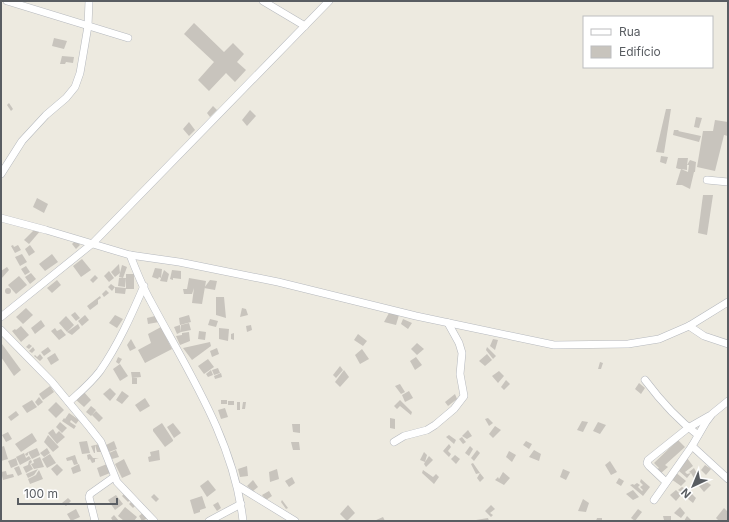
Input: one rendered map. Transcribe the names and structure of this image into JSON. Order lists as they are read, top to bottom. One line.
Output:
{"legend":["Rua","Edifício"],"scale_bar":"100 m","north":"bottom left"}
